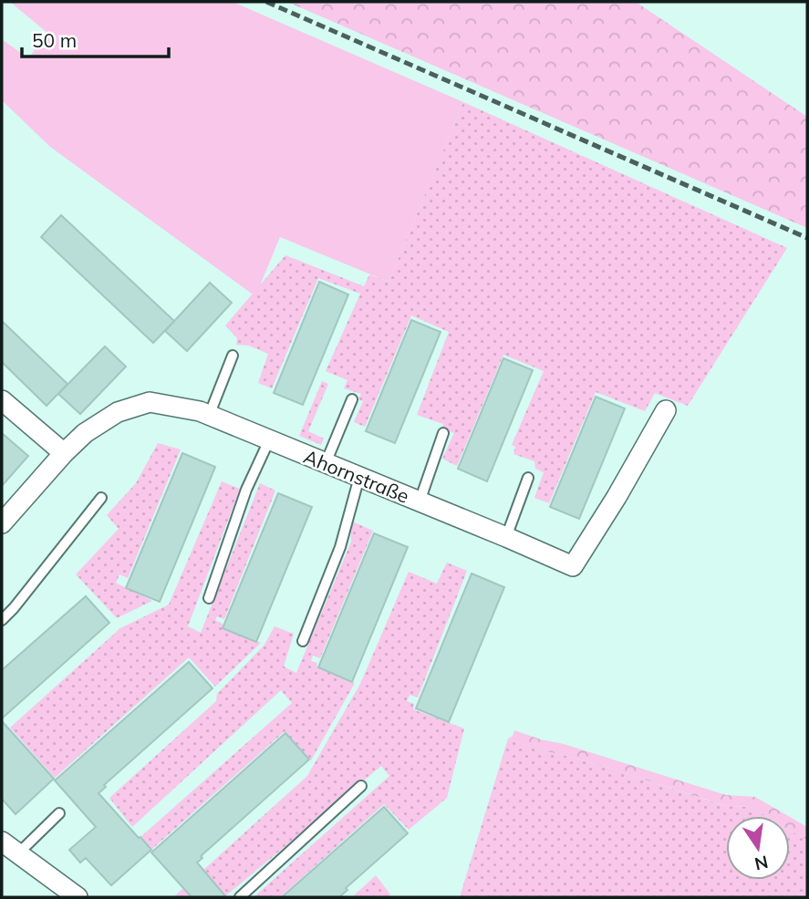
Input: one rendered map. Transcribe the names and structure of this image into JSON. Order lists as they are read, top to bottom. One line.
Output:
{"streets":{"street":["Ahornstraße"]},"scale_bar":"50 m","north":"bottom"}
